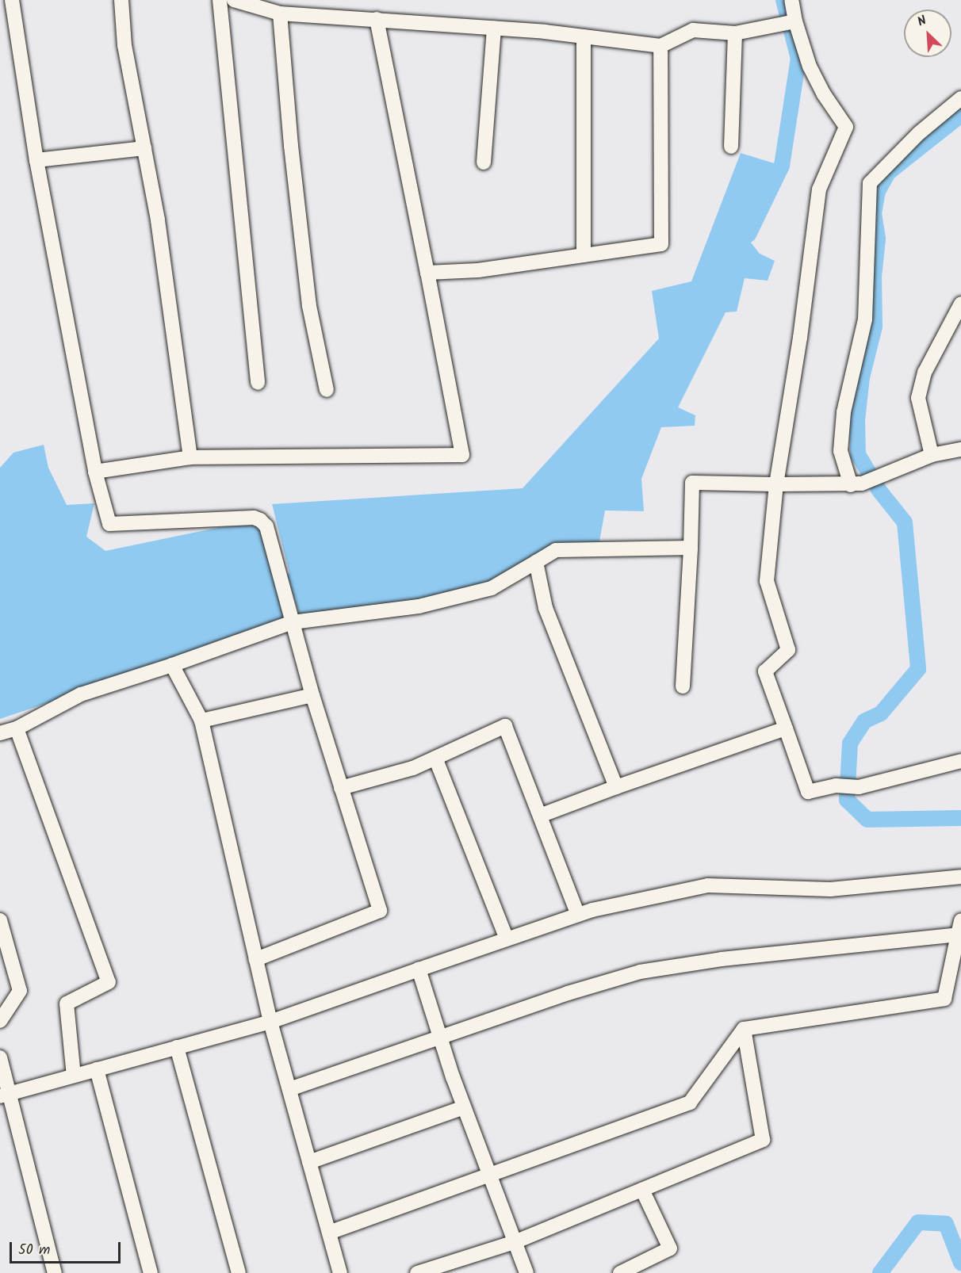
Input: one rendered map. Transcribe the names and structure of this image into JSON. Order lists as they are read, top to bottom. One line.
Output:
{"scale_bar":"50 m","north":"top left"}
